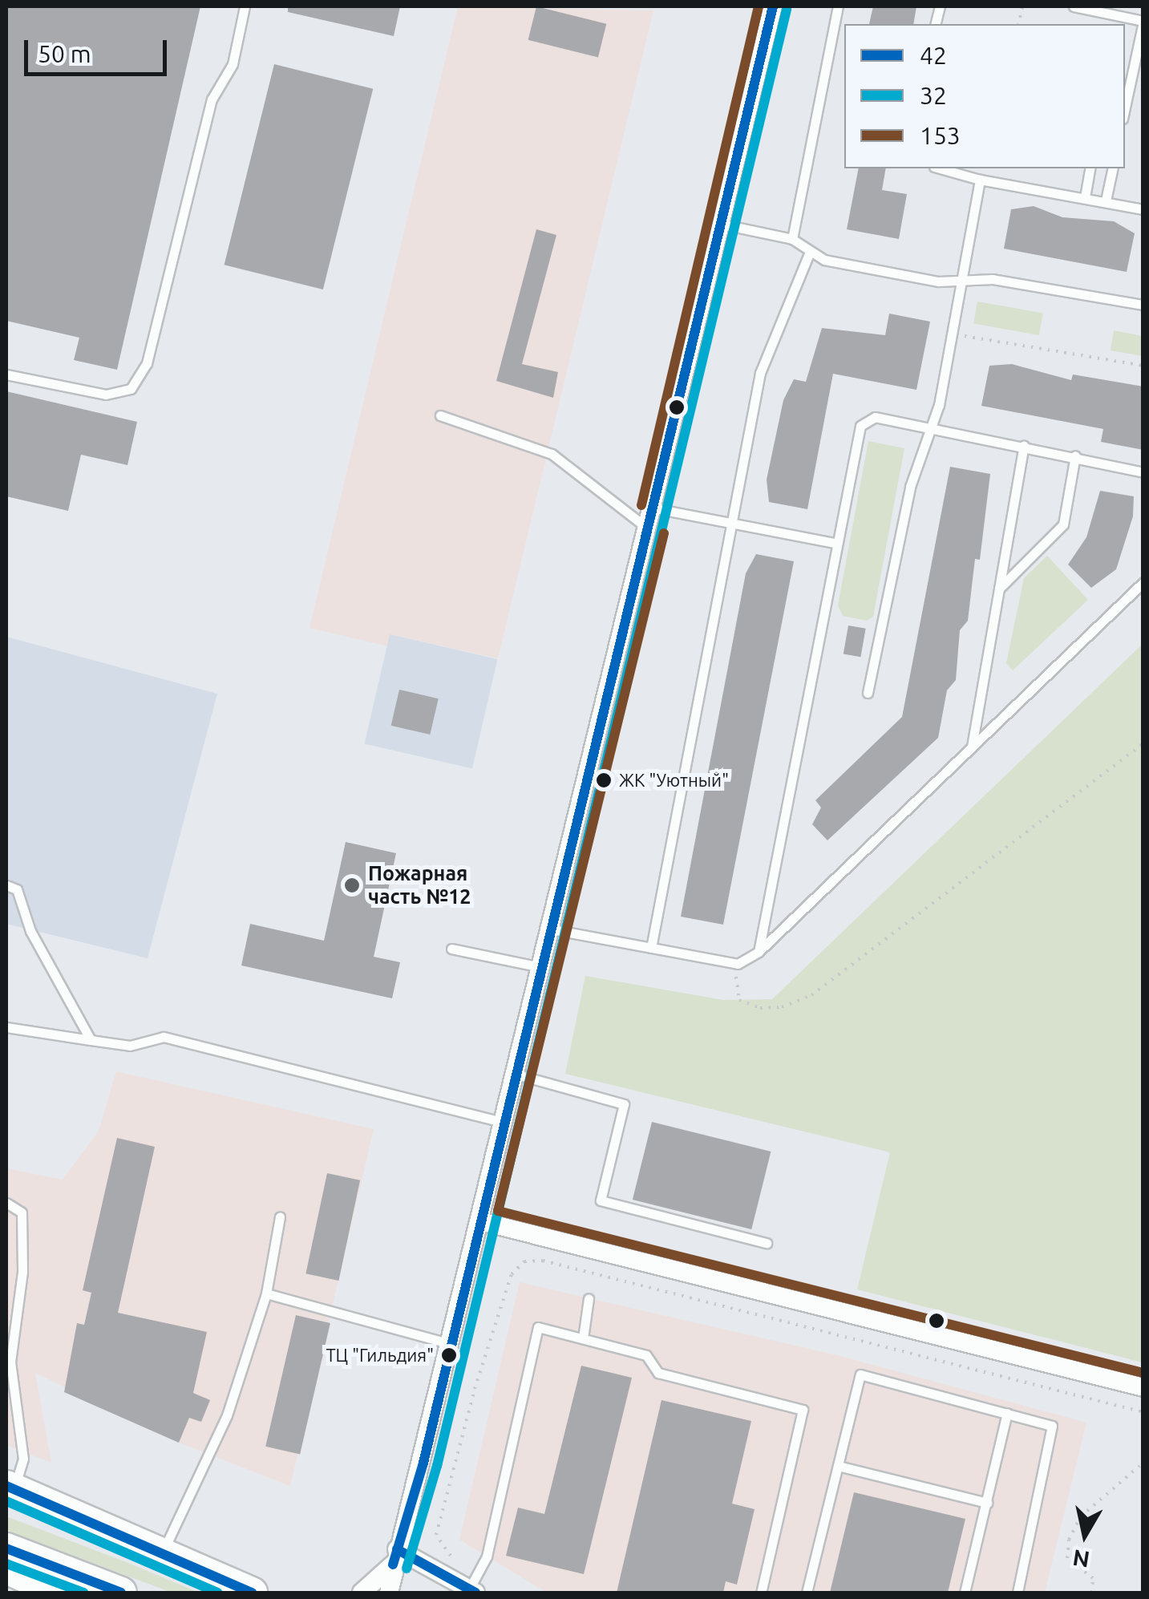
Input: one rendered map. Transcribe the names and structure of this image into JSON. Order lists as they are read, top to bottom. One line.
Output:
{"places":["ЖК \"Уютный\"","Пожарная часть №12","ТЦ \"Гильдия\""],"lines":["transit line 42","transit line 153","transit line 32"],"legend":["42","32","153"],"scale_bar":"50 m","north":"bottom"}
